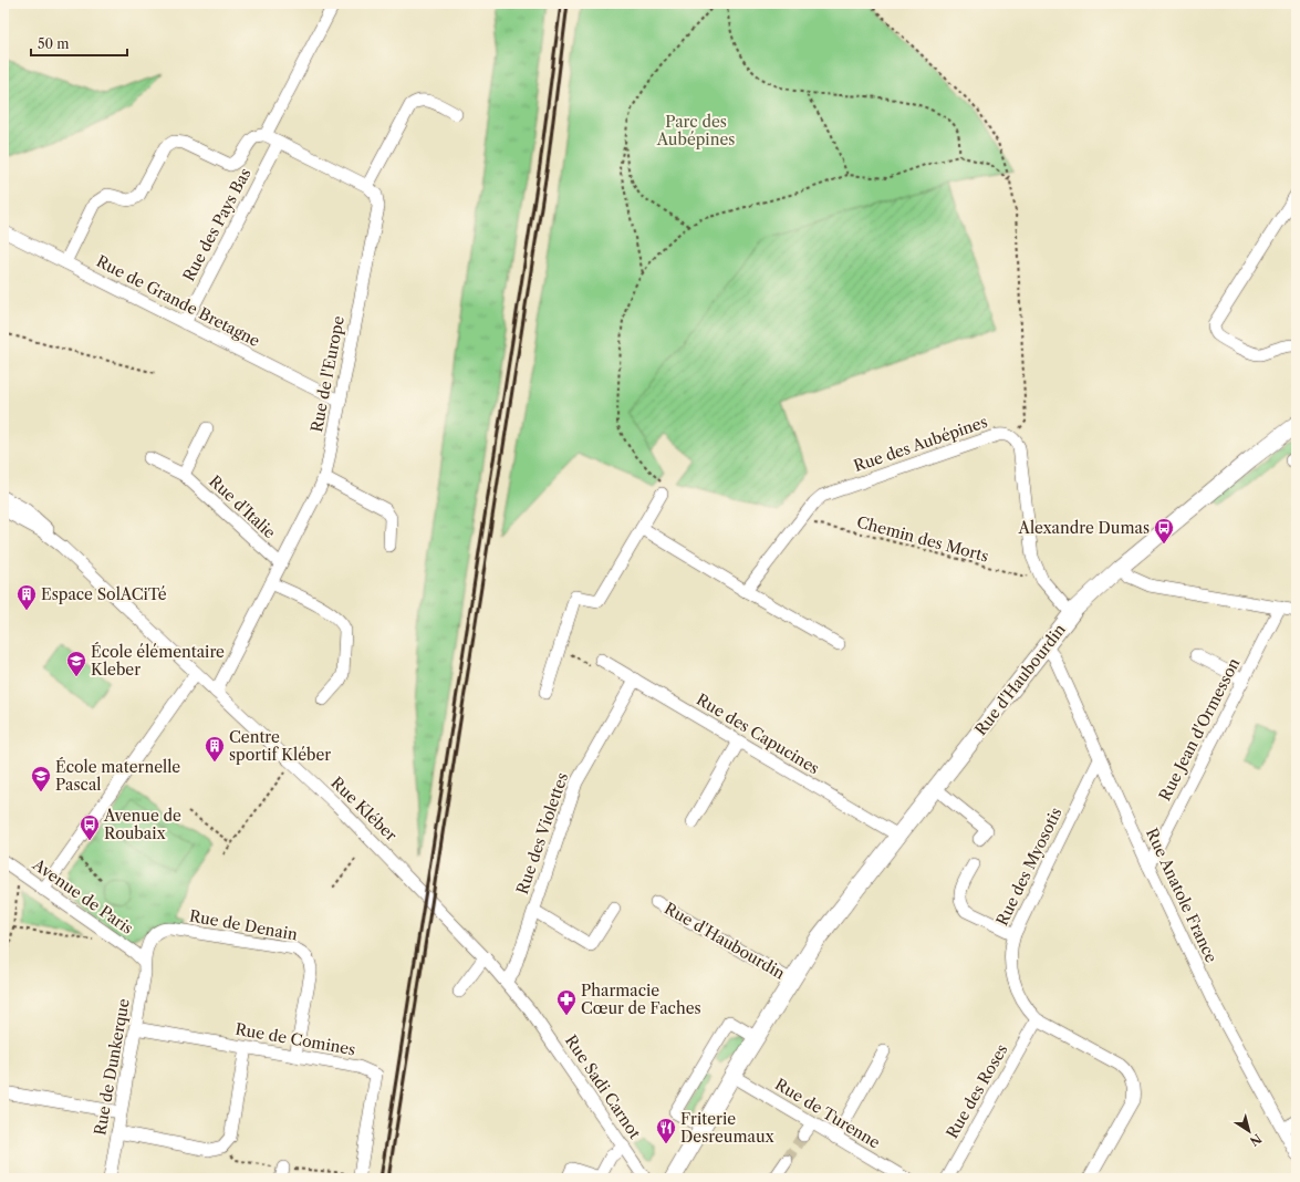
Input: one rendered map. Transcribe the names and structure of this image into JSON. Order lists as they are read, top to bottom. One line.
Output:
{"streets":{"main road":["Rue d'Haubourdin"],"street":["Rue des Pays Bas","Rue de Grande Bretagne","Rue de l'Europe","Rue des Aubépines","Rue d'Italie","Rue Jean d'Ormesson","Rue des Capucines","Rue Kléber","Rue des Violettes","Rue des Myosotis","Rue Anatole France","Avenue de Paris","Rue de Denain","Rue de Comines","Rue de Dunkerque","Rue Sadi Carnot","Rue des Roses","Rue de Turenne"],"path":["Chemin des Morts"]},"crossings":[["Rue des Pays Bas","Rue de Grande Bretagne"],["Rue de Grande Bretagne","Rue de l'Europe"],["Rue de l'Europe","Rue d'Italie"],["Rue de l'Europe","Rue Kléber"],["Rue des Aubépines","Chemin des Morts"],["Rue d'Haubourdin","Rue des Capucines"],["Rue d'Haubourdin","Rue Anatole France"],["Rue d'Haubourdin","Rue de Turenne"],["Rue Jean d'Ormesson","Rue Anatole France"],["Rue des Capucines","Rue des Violettes"],["Rue Kléber","Rue Sadi Carnot"],["Rue des Violettes","Rue Sadi Carnot"],["Rue des Myosotis","Rue Anatole France"],["Rue des Myosotis","Rue des Roses"],["Avenue de Paris","Rue de Denain"],["Avenue de Paris","Rue de Dunkerque"],["Rue de Denain","Rue de Comines"],["Rue de Denain","Rue de Dunkerque"],["Rue de Comines","Rue de Dunkerque"]],"parks":["Parc des Aubépines"],"places":{"bus stop":["Alexandre Dumas","Avenue de Roubaix"],"building":["Espace SolACiTé","Centre sportif Kléber"],"school or university":["École élémentaire Kleber","École maternelle Pascal"],"pharmacy":["Pharmacie Cœur de Faches"],"restaurant":["Friterie Desreumaux"]},"scale_bar":"50 m","north":"bottom right"}
